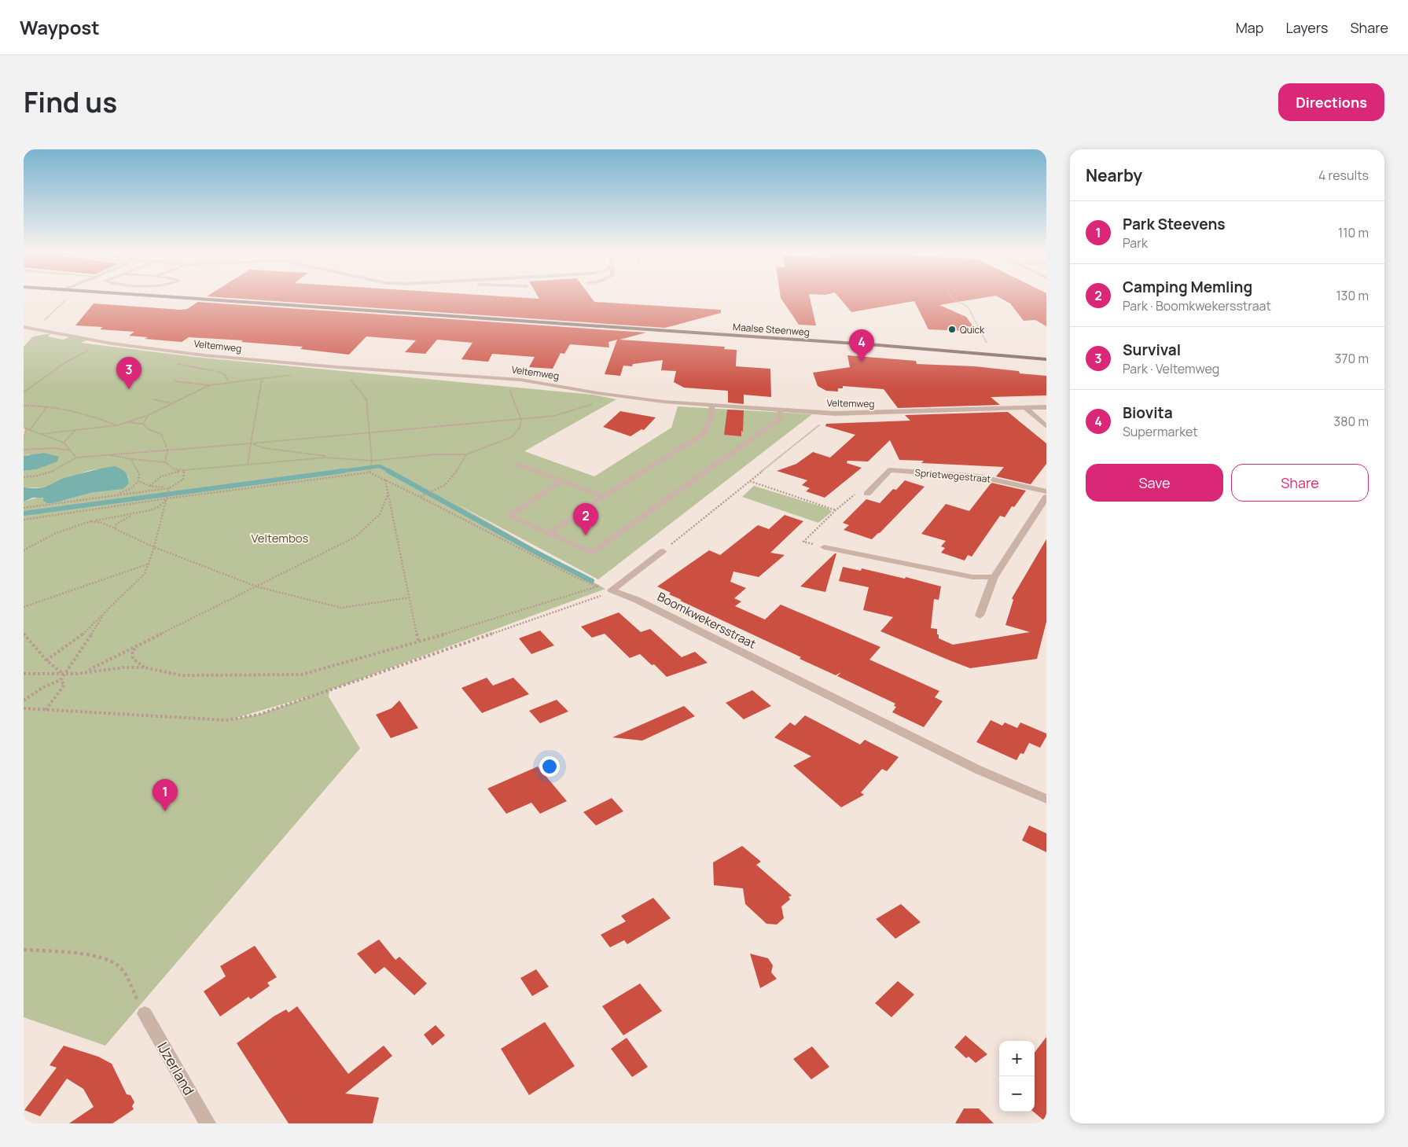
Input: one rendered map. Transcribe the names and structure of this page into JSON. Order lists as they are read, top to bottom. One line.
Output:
{"streets":{"main road":["Maalse Steenweg"],"street":["Veltemweg","Sprietwegestraat","Boomkwekersstraat","IJzerland"]},"parks":["Veltembos"],"places":["Quick"],"page":{"header":"Waypost","nav":["Map","Layers","Share"],"title":"Find us","buttons":["Directions",["Save","Share"]],"heading":["Nearby","4 results"],"list":[{"mark":"1","name":"Park Steevens","note":"Park","value":"110 m"},{"mark":"2","name":"Camping Memling","note":"Park · Boomkwekersstraat","value":"130 m"},{"mark":"3","name":"Survival","note":"Park · Veltemweg","value":"370 m"},{"mark":"4","name":"Biovita","note":"Supermarket","value":"380 m"}],"pins":["4","3","2","1"],"map_buttons":["+","−"]}}
